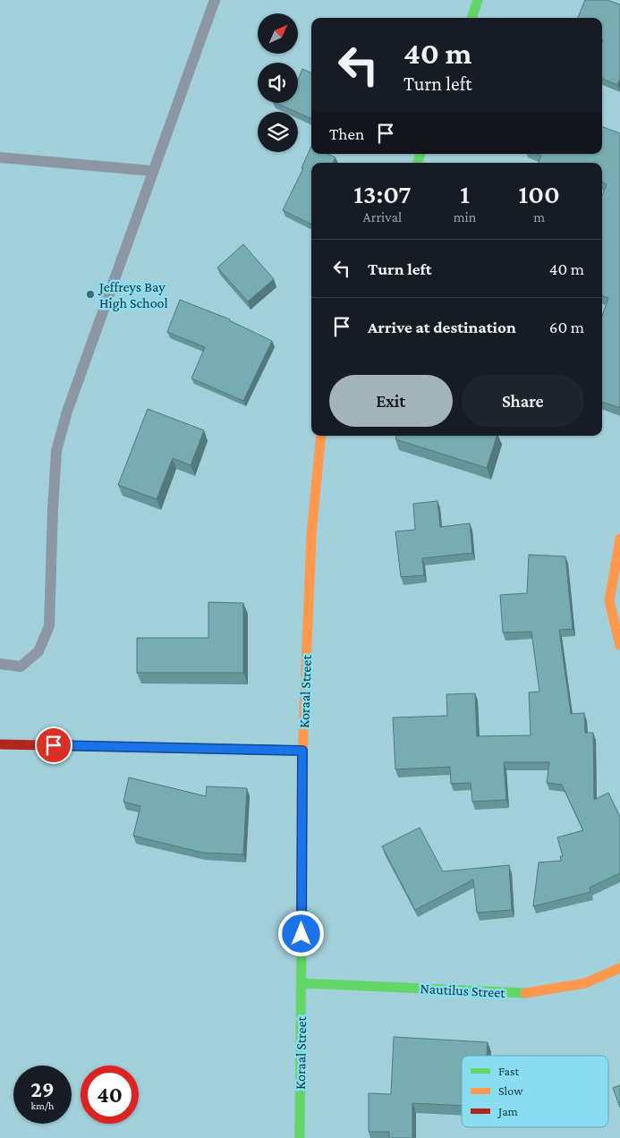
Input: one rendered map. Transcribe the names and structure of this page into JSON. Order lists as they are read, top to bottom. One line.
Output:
{"streets":{"street":["Koraal Street","Nautilus Street"]},"crossings":[["Koraal Street","Nautilus Street"]],"places":["Jeffreys Bay High School"],"legend":["Fast","Slow","Jam"],"north":"top right","page":{"turn":["40 m","Turn left"],"then":"Then","eta":["13:07","Arrival","1","min","100","m"],"list":[{"name":"Turn left","value":"40 m"},{"name":"Arrive at destination","value":"60 m"}],"buttons":["Exit","Share"],"speed":"29 km/h","limit":"40"}}
